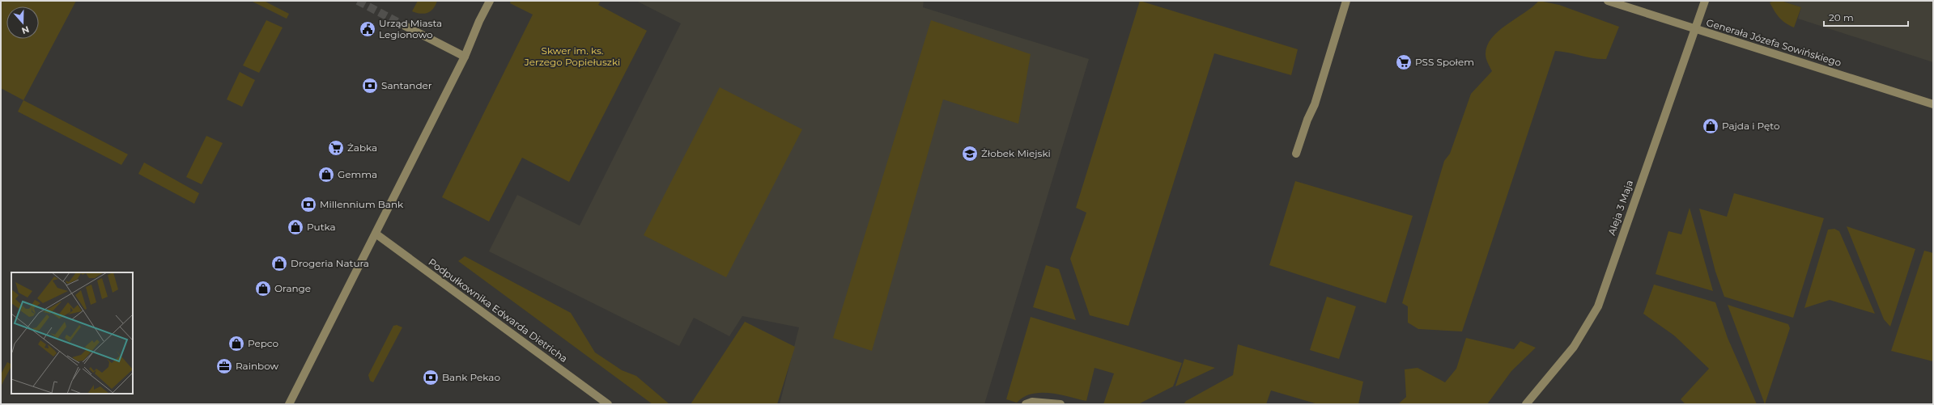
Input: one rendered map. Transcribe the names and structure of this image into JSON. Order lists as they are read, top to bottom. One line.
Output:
{"streets":{"street":["Generała Józefa Sowińskiego","Aleja 3 Maja","Podpułkownika Edwarda Dietricha"]},"crossings":[["Generała Józefa Sowińskiego","Aleja 3 Maja"]],"parks":["Skwer im. ks. Jerzego Popiełuszki"],"places":{"public building":["Urząd Miasta Legionowo"],"supermarket":["PSS Społem","Żabka"],"bank":["Santander","Millennium Bank","Bank Pekao"],"shop":["Pajda i Pęto","Gemma","Putka","Drogeria Natura","Orange","Pepco"],"school or university":["Żłobek Miejski"],"office":["Rainbow"]},"scale_bar":"20 m","north":"bottom"}
